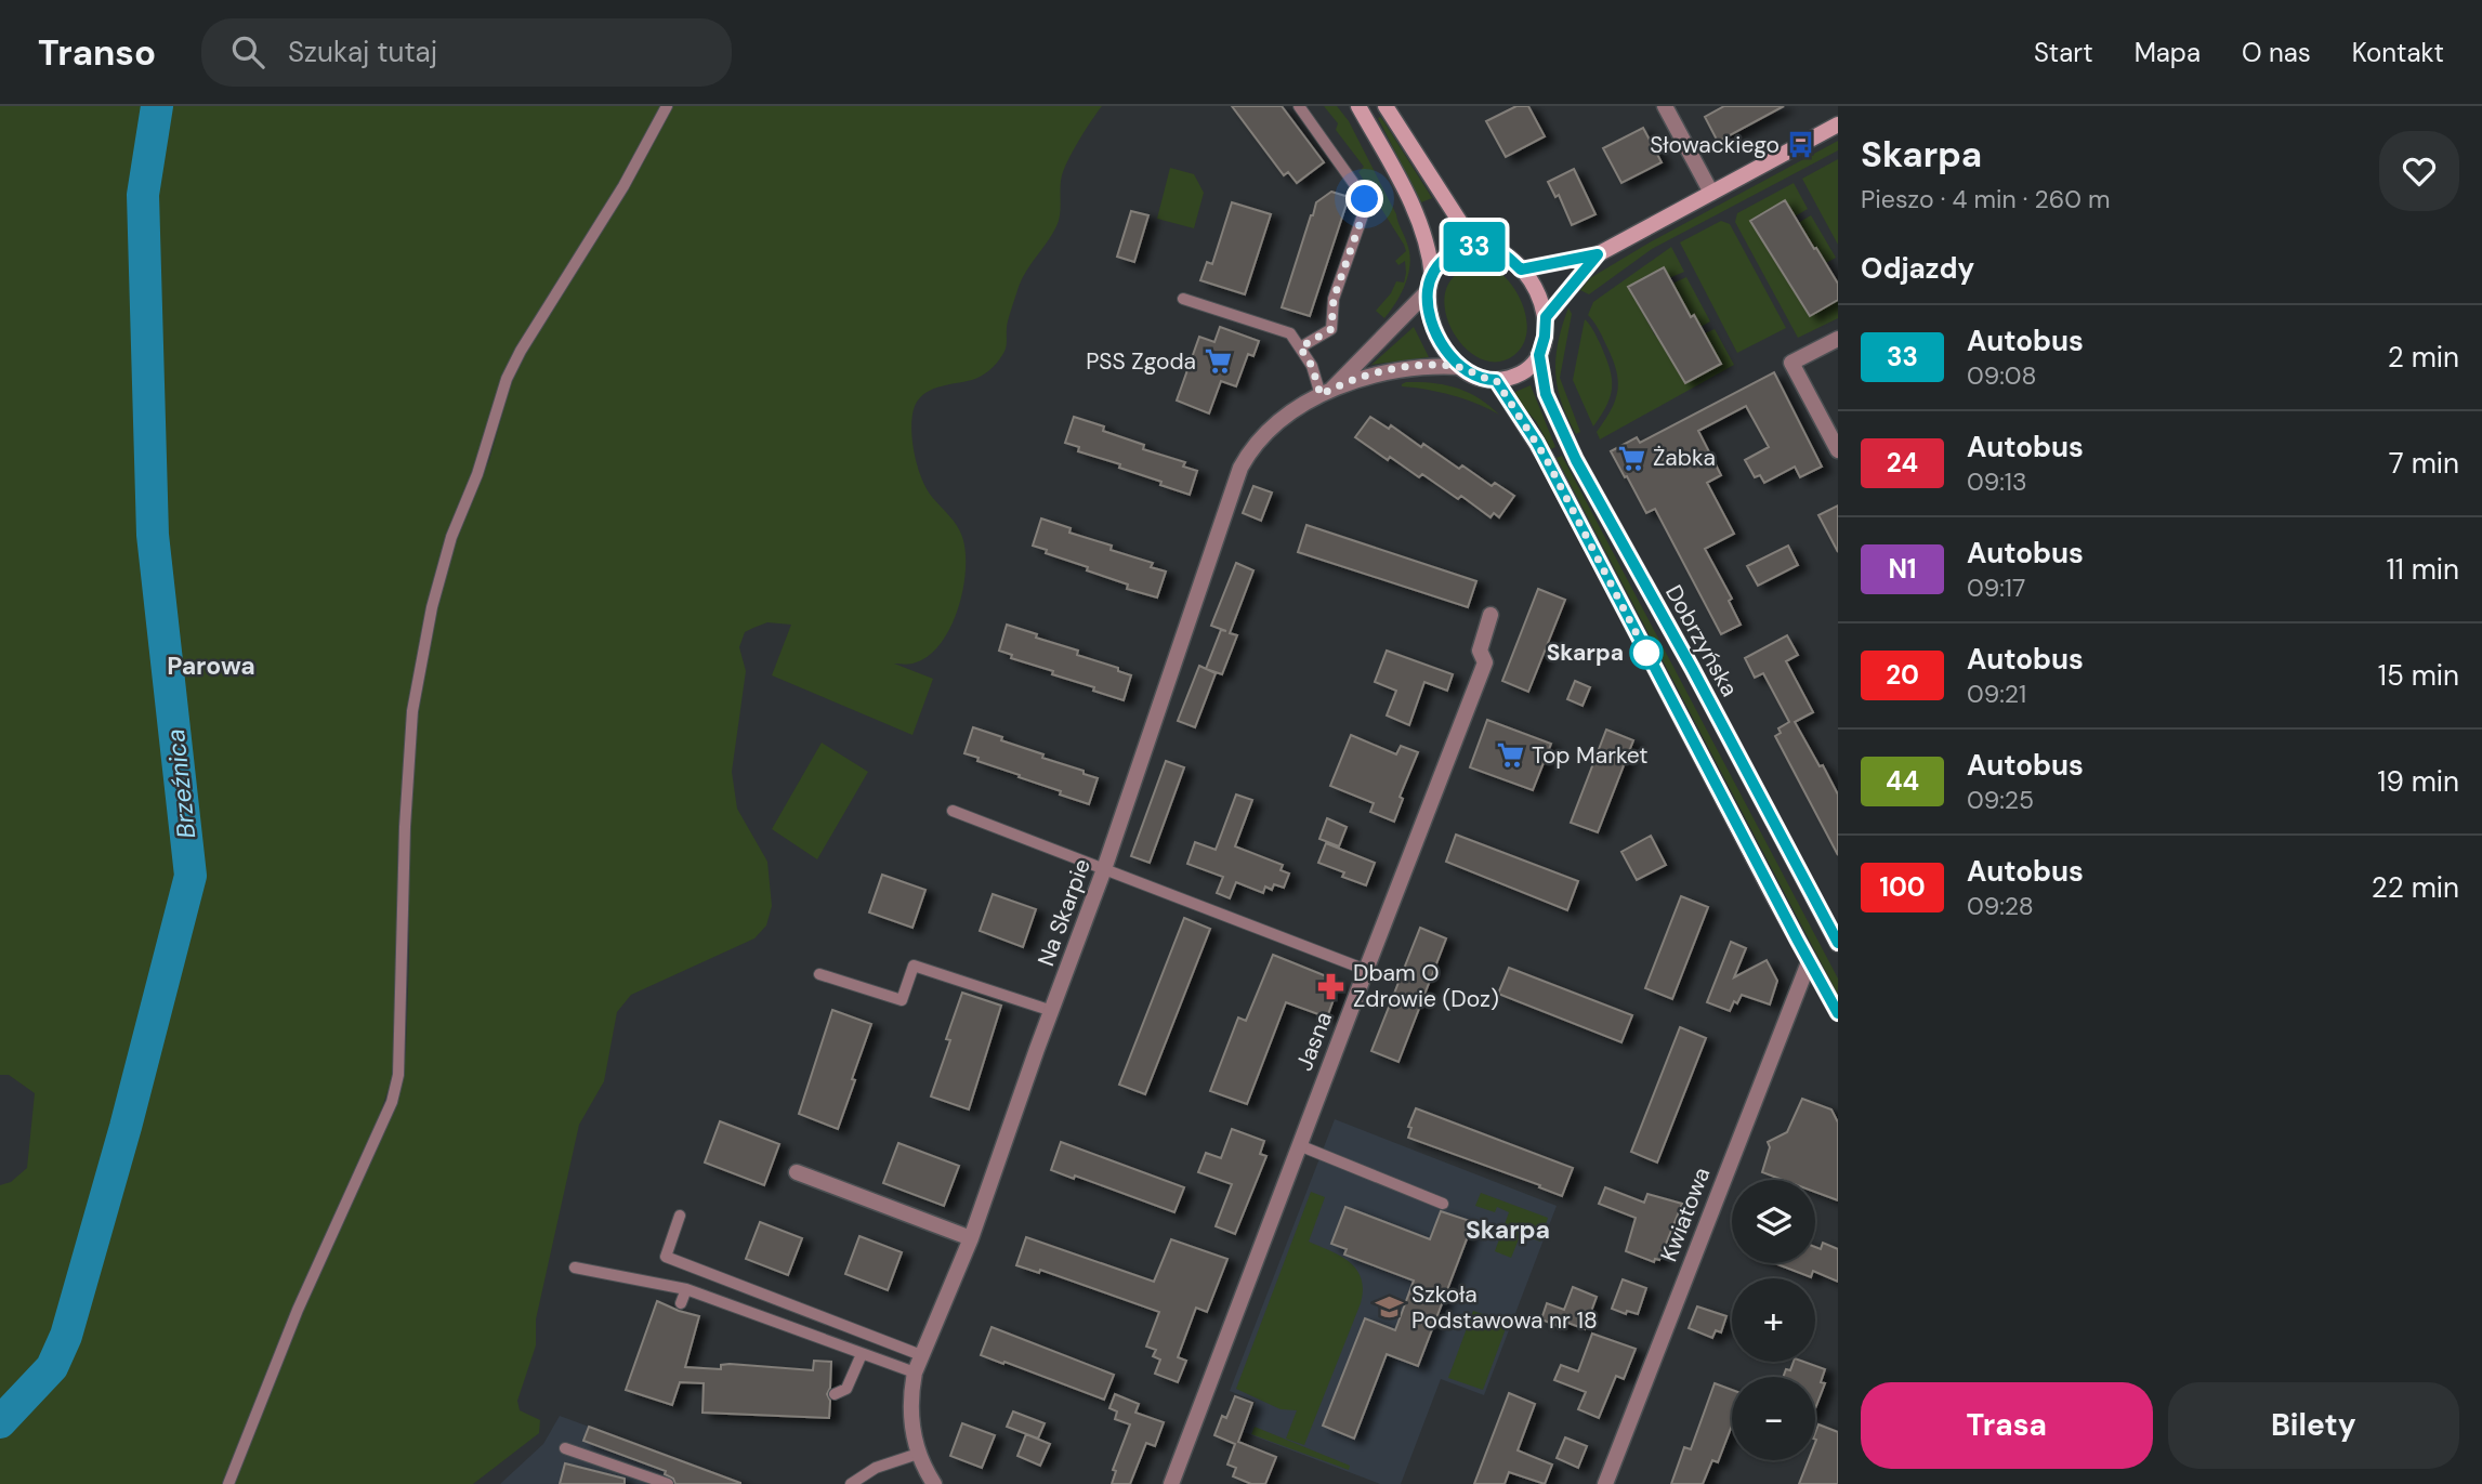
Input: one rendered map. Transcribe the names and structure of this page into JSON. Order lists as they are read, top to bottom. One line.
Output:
{"streets":{"main road":["Dobrzyńska"],"street":["Na Skarpie","Jasna","Kwiatowa"]},"districts":["Parowa","Skarpa"],"water":["Brzeźnica"],"places":{"bus stop":["Słowackiego"],"supermarket":["PSS Zgoda","Żabka","Top Market"],"other":["Skarpa"],"pharmacy":["Dbam O Zdrowie (Doz)"],"school or university":["Szkoła Podstawowa nr 18"]},"lines":["bus line 33"],"page":{"header":"Transo","search":"Szukaj tutaj","nav":["Start","Mapa","O nas","Kontakt"],"on_map":"33","heading":[["Skarpa","Pieszo · 4 min · 260 m"],"Odjazdy"],"list":[{"mark":"33","name":"Autobus","note":"09:08","value":"2 min"},{"mark":"24","name":"Autobus","note":"09:13","value":"7 min"},{"mark":"N1","name":"Autobus","note":"09:17","value":"11 min"},{"mark":"20","name":"Autobus","note":"09:21","value":"15 min"},{"mark":"44","name":"Autobus","note":"09:25","value":"19 min"},{"mark":"100","name":"Autobus","note":"09:28","value":"22 min"}],"map_buttons":["+","−"],"buttons":["Trasa","Bilety"]}}
